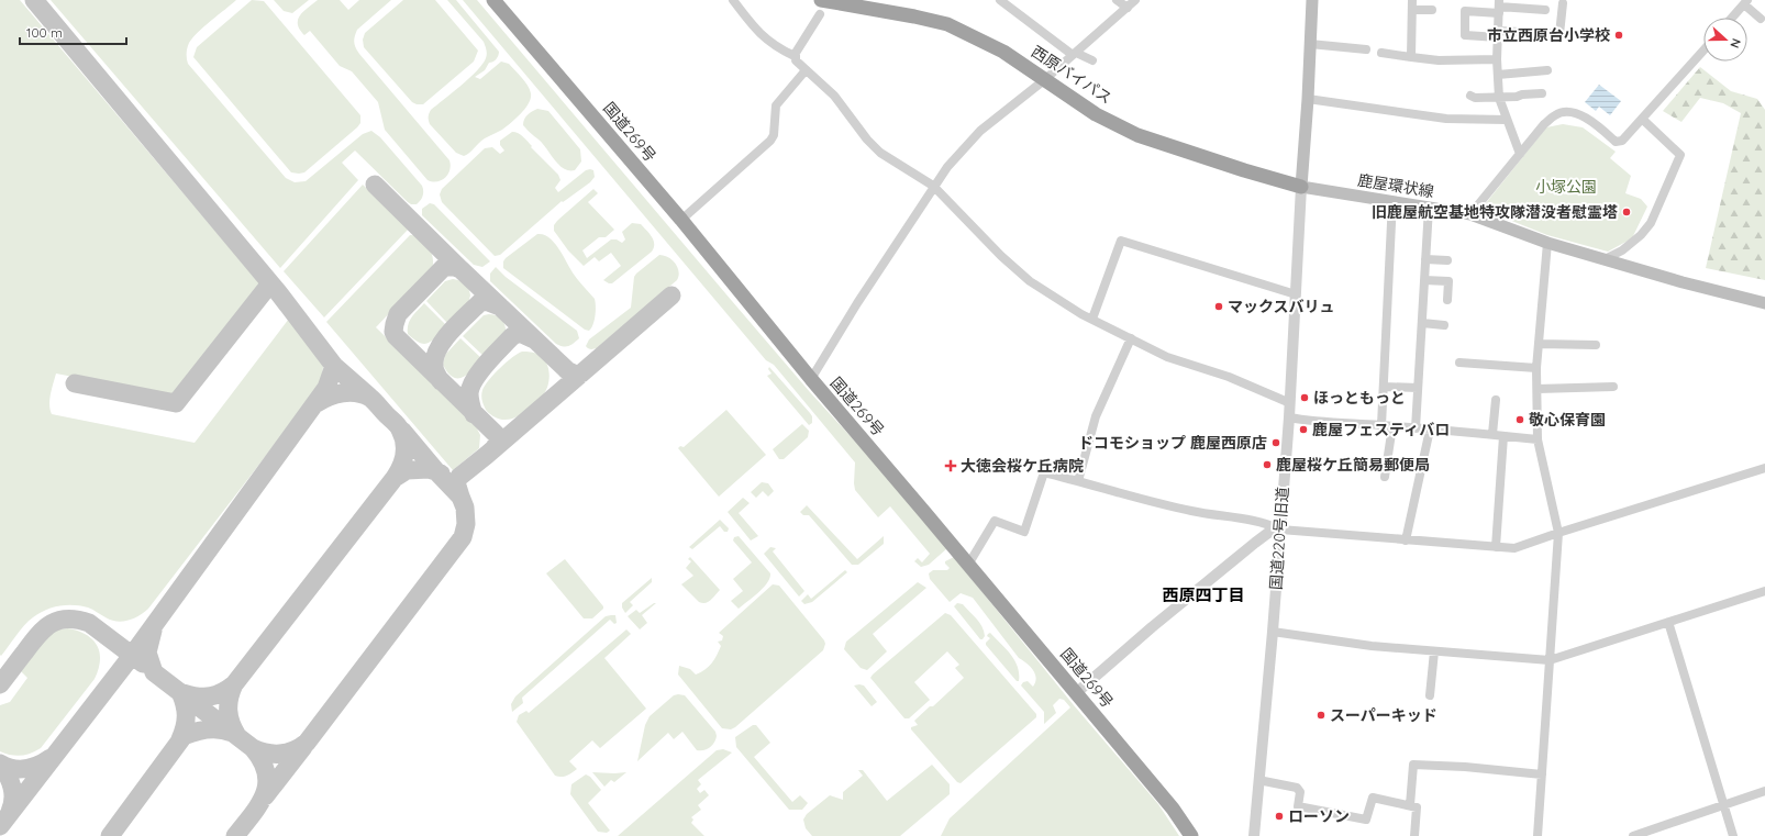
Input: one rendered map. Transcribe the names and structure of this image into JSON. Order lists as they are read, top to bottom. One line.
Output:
{"streets":{"highway":["西原バイパス","国道269号"],"main road":["鹿屋環状線"],"street":["国道220号旧道"]},"crossings":[["西原バイパス","鹿屋環状線"],["西原バイパス","国道220号旧道"],["鹿屋環状線","国道220号旧道"]],"districts":["西原四丁目"],"parks":["小塚公園"],"places":{"other":["市立西原台小学校","旧鹿屋航空基地特攻隊潜没者慰霊塔","マックスバリュ","ほっともっと","敬心保育園","鹿屋フェスティバロ","ドコモショップ 鹿屋西原店","鹿屋桜ケ丘簡易郵便局","スーパーキッド","ローソン"],"health":["大徳会桜ケ丘病院"]},"scale_bar":"100 m","north":"right"}
